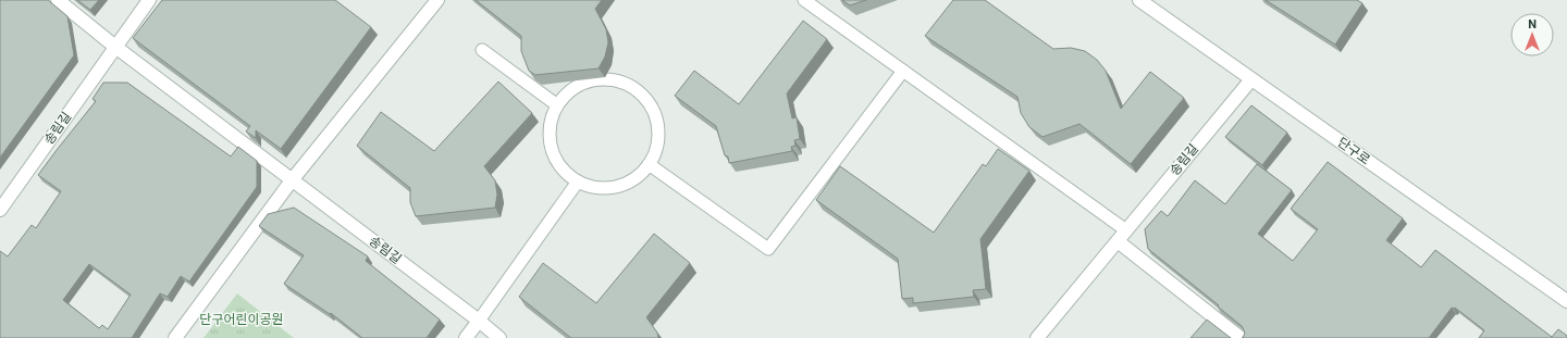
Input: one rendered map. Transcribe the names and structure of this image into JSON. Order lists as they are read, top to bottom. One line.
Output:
{"streets":{"street":["송림길","단구로"]},"crossings":[["송림길","단구로"]],"parks":["단구어린이공원"],"north":"top"}
